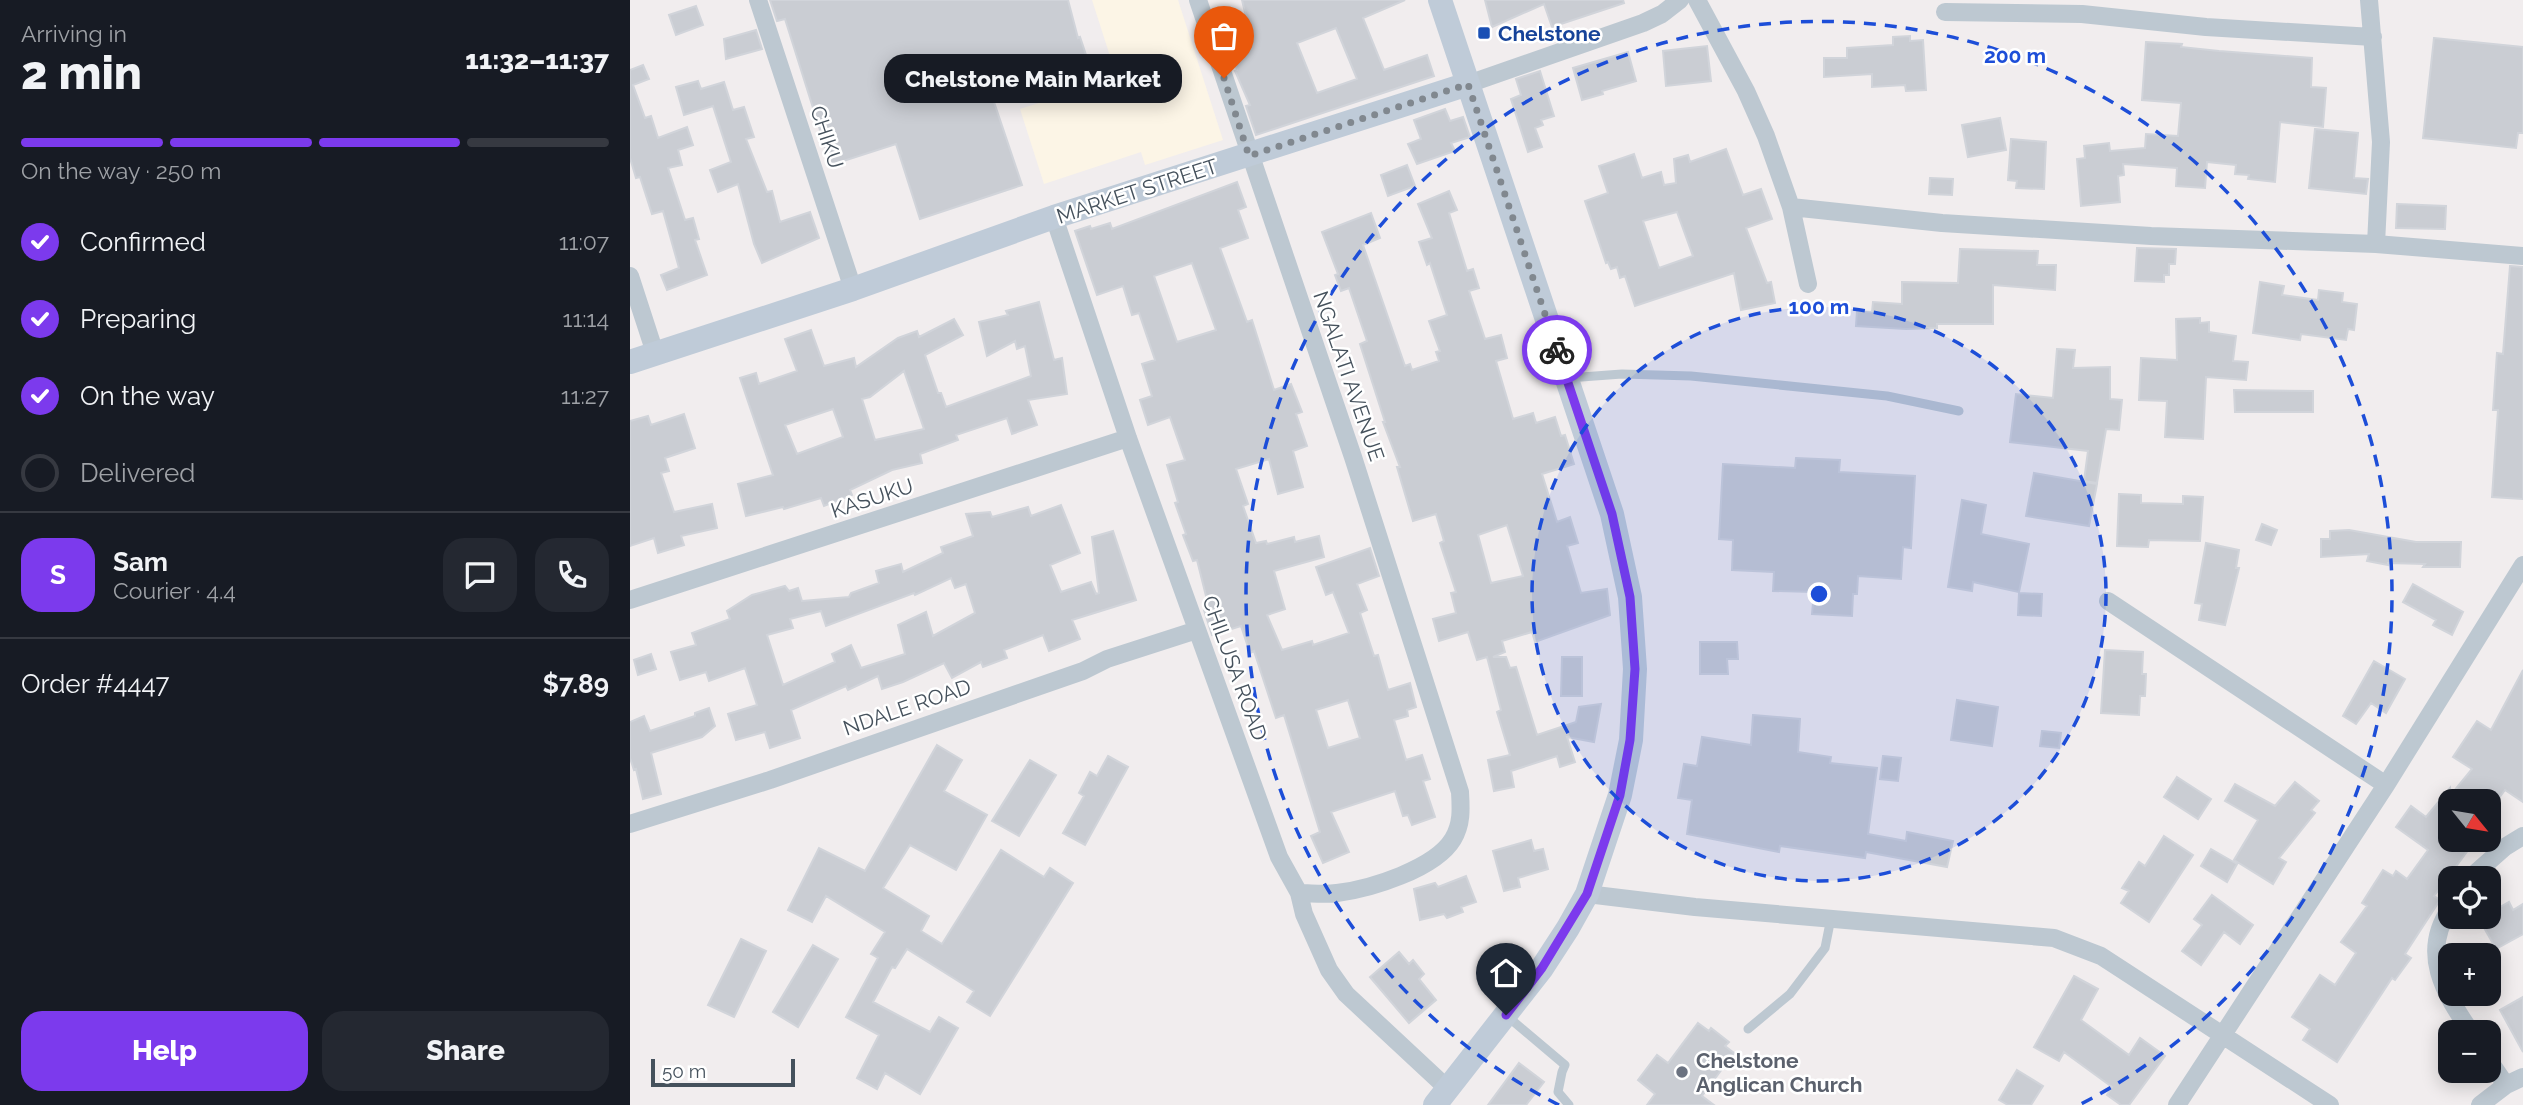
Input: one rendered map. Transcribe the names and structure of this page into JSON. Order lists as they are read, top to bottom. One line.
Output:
{"streets":{"street":["CHIKU","MARKET STREET","NGALATI AVENUE","KASUKU","CHILUSA ROAD","NDALE ROAD"]},"crossings":[["CHIKU","MARKET STREET"],["MARKET STREET","NGALATI AVENUE"],["MARKET STREET","CHILUSA ROAD"],["NGALATI AVENUE","CHILUSA ROAD"],["KASUKU","CHILUSA ROAD"],["CHILUSA ROAD","NDALE ROAD"]],"places":{"transit":["Chelstone"],"other":["Chelstone Main Market","Chelstone Anglican Church"]},"scale_bar":"50 m","north":"bottom right","page":{"heading":["2 min","Arriving in","11:32–11:37"],"panel":["Sam","Courier · 4.4","Order #4447","$7.89"],"bubble":"Chelstone Main Market","bar":"On the way · 250 m","list":[["Confirmed","11:07"],["Preparing","11:14"],["On the way","11:27"],"Delivered"],"round":"S","map_buttons":["+","−"],"buttons":["Help","Share"],"scale":"50 m"},"rings":["200 m","100 m"]}
